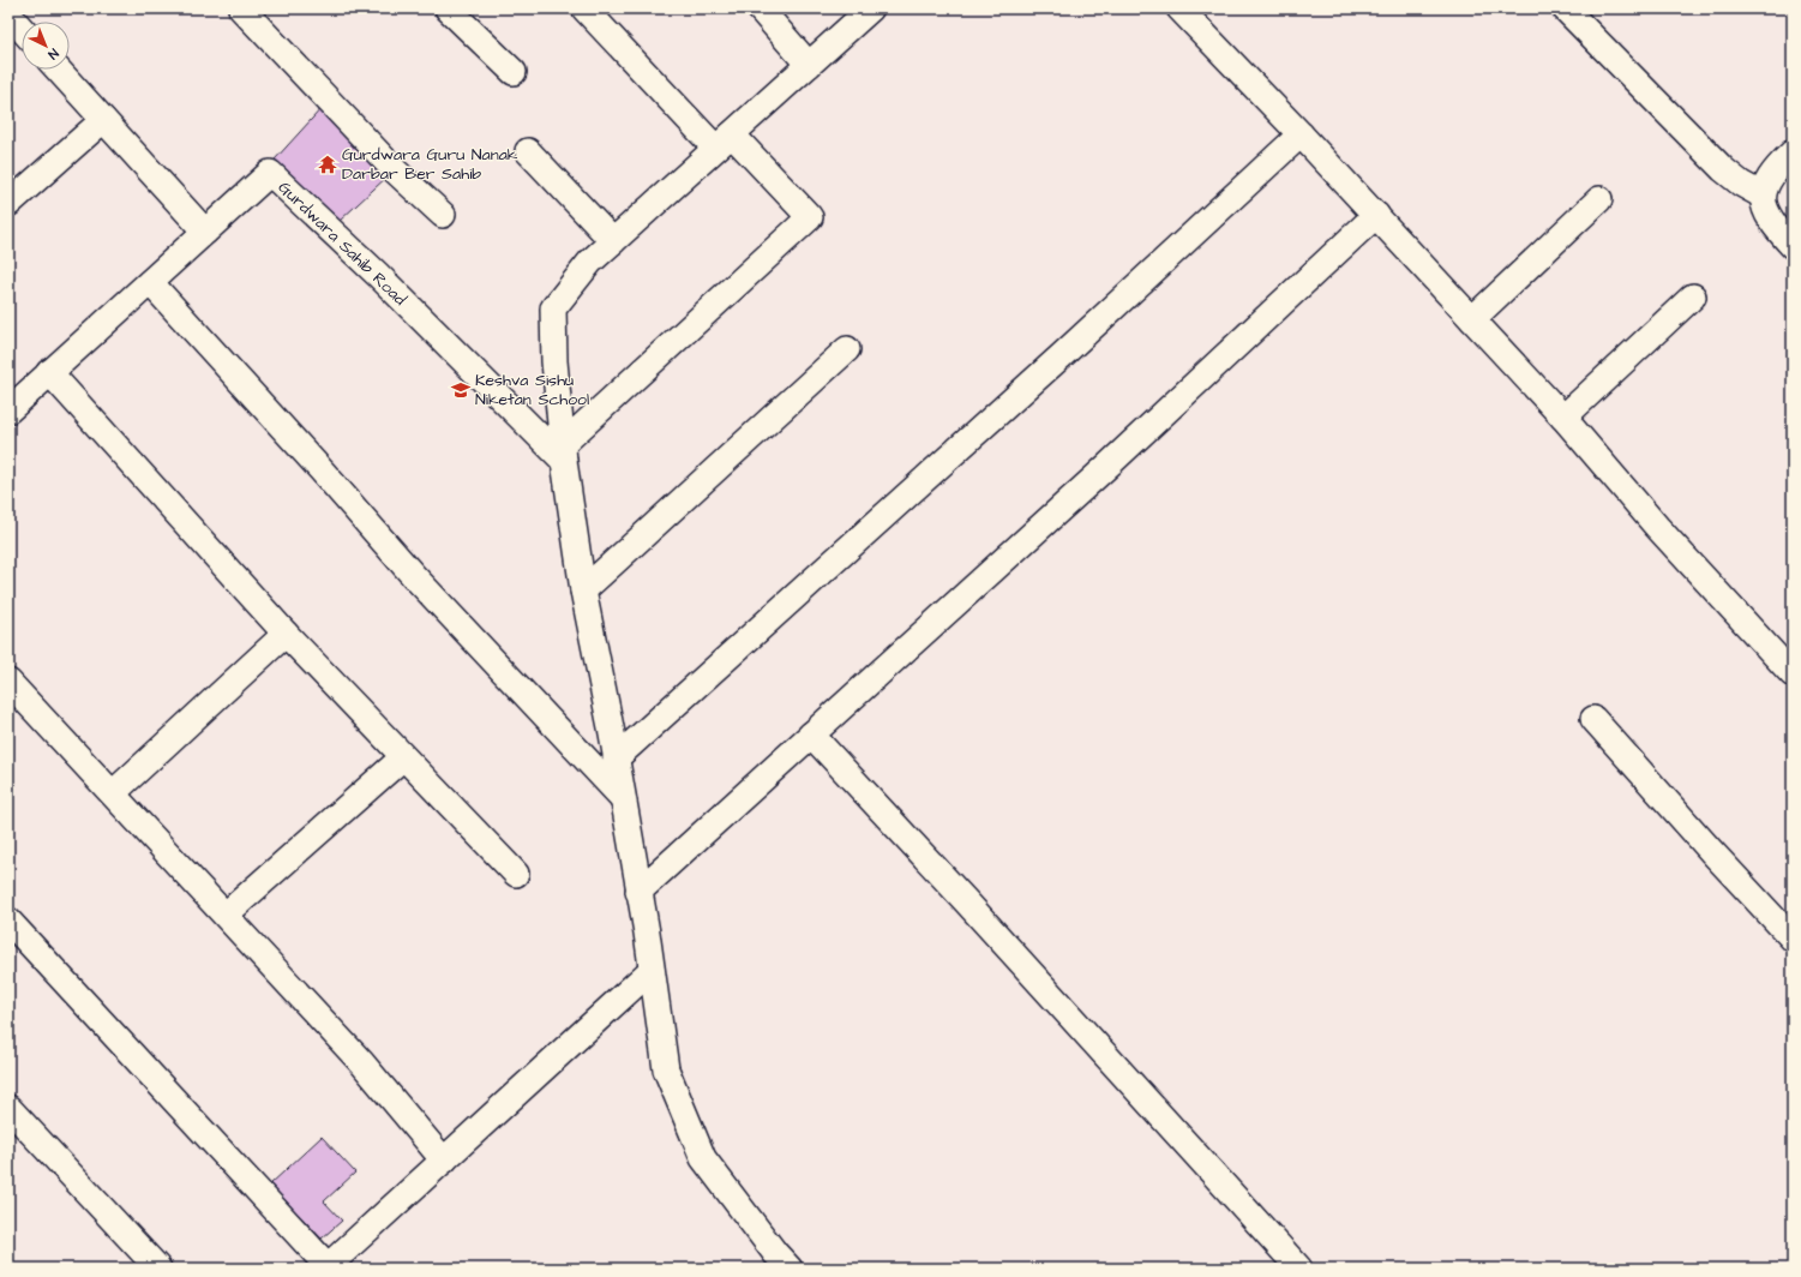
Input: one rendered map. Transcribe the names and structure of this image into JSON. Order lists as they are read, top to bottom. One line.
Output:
{"streets":{"street":["Gurdwara Sahib Road"]},"places":{"temple":["Gurdwara Guru Nanak Darbar Ber Sahib"],"school or university":["Keshva Sishu Niketan School"]},"north":"bottom right"}
